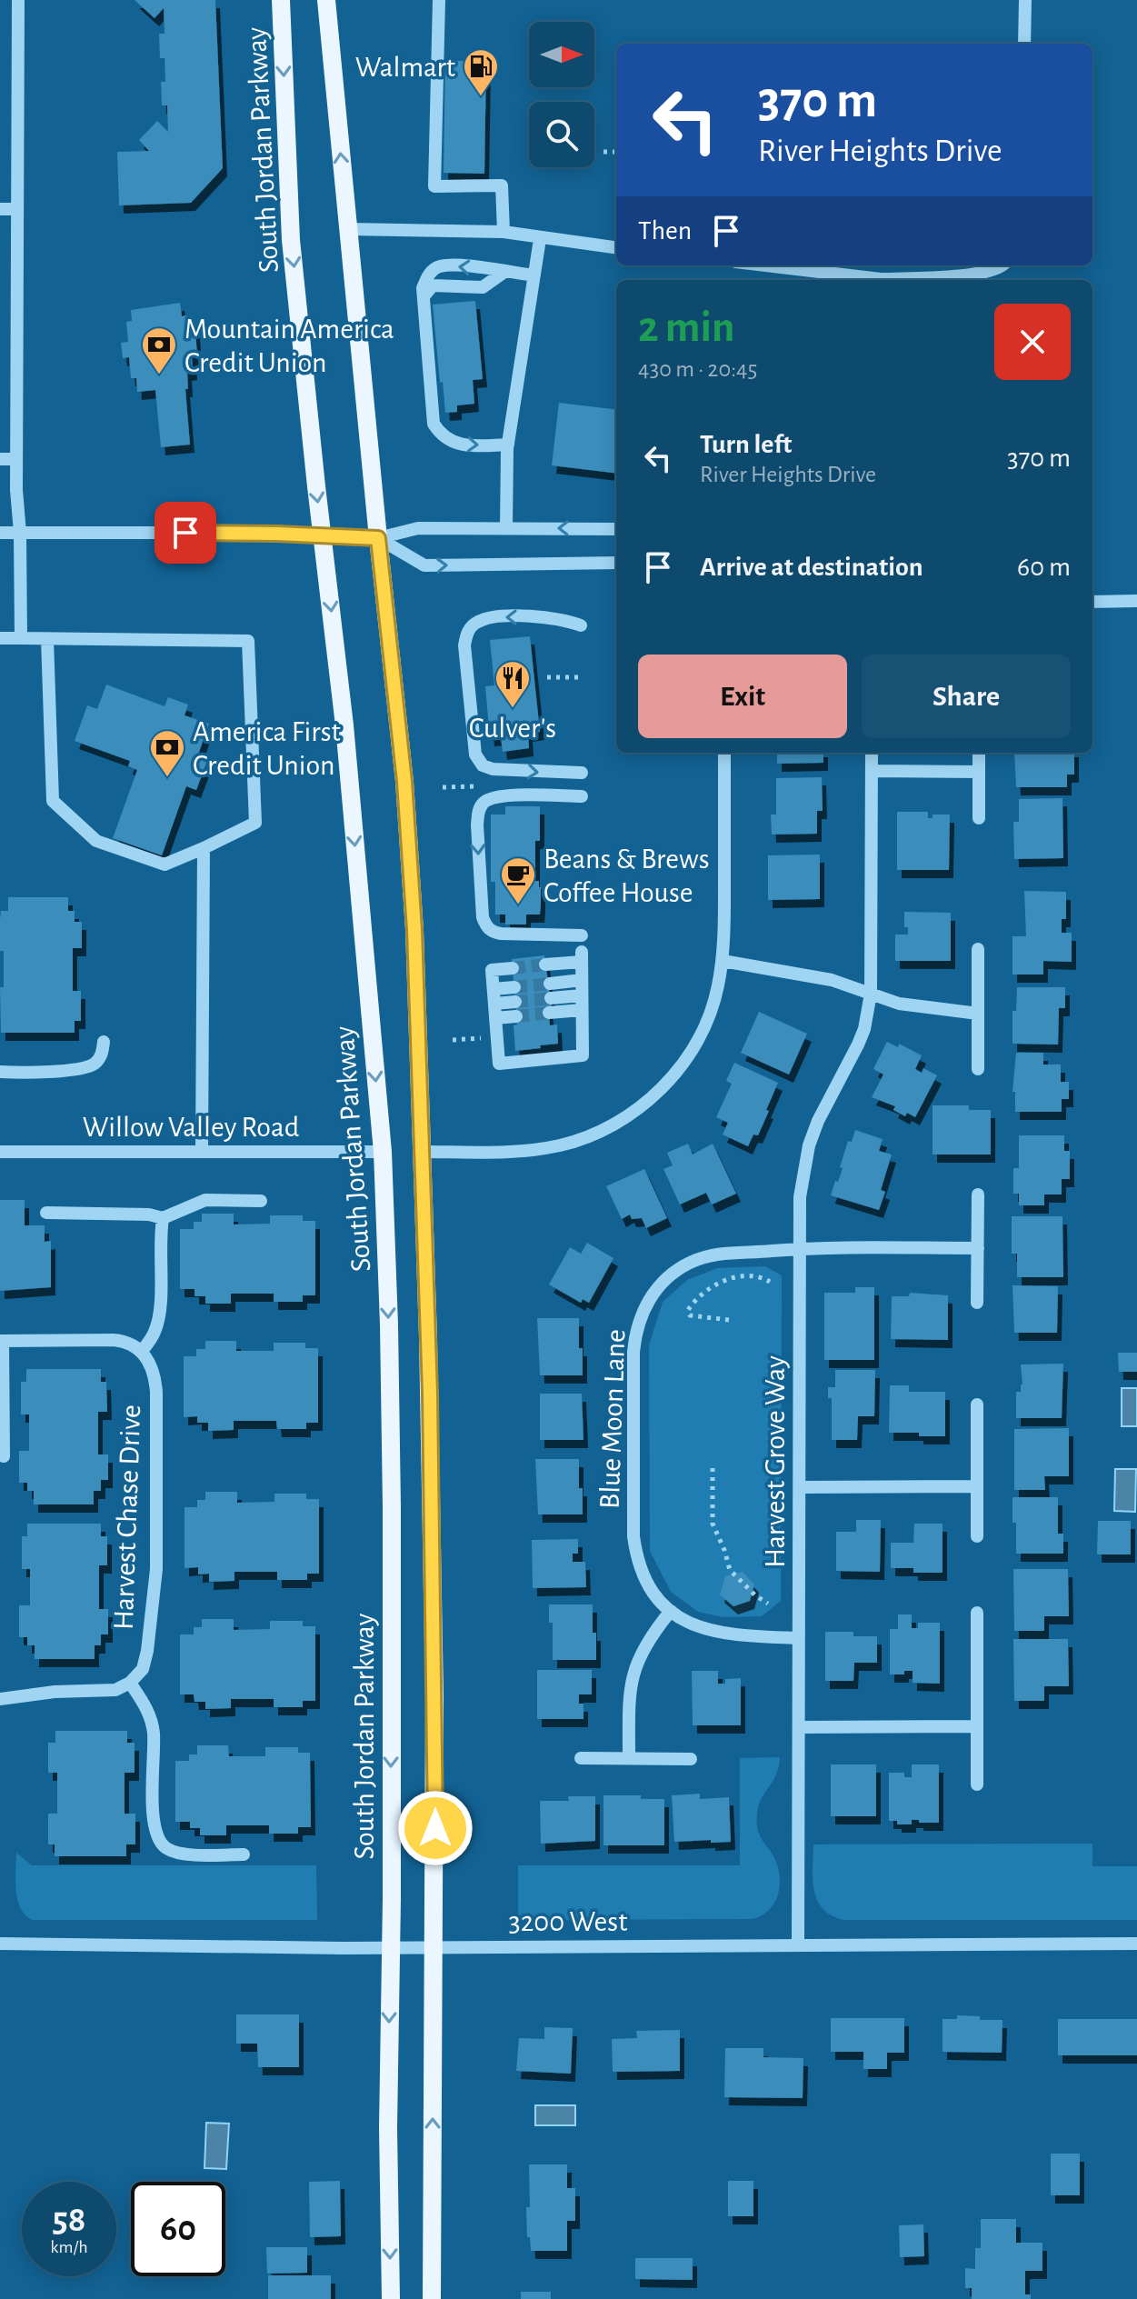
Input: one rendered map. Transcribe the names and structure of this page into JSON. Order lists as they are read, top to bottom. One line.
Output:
{"streets":{"main road":["South Jordan Parkway"],"street":["Willow Valley Road","Blue Moon Lane","Harvest Grove Way","Harvest Chase Drive","3200 West"]},"crossings":[["South Jordan Parkway","Willow Valley Road"],["South Jordan Parkway","3200 West"],["Blue Moon Lane","Harvest Grove Way"],["Harvest Grove Way","3200 West"]],"places":{"fuel station":["Walmart"],"bank":["Mountain America Credit Union","America First Credit Union"],"restaurant":["Culver's"],"cafe":["Beans & Brews Coffee House"]},"north":"right","page":{"turn":["370 m","River Heights Drive"],"then":"Then","heading":["2 min","430 m · 20:45"],"list":[{"name":"Turn left","note":"River Heights Drive","value":"370 m"},{"name":"Arrive at destination","value":"60 m"}],"buttons":["Exit","Share"],"speed":"58 km/h","limit":"60"}}
